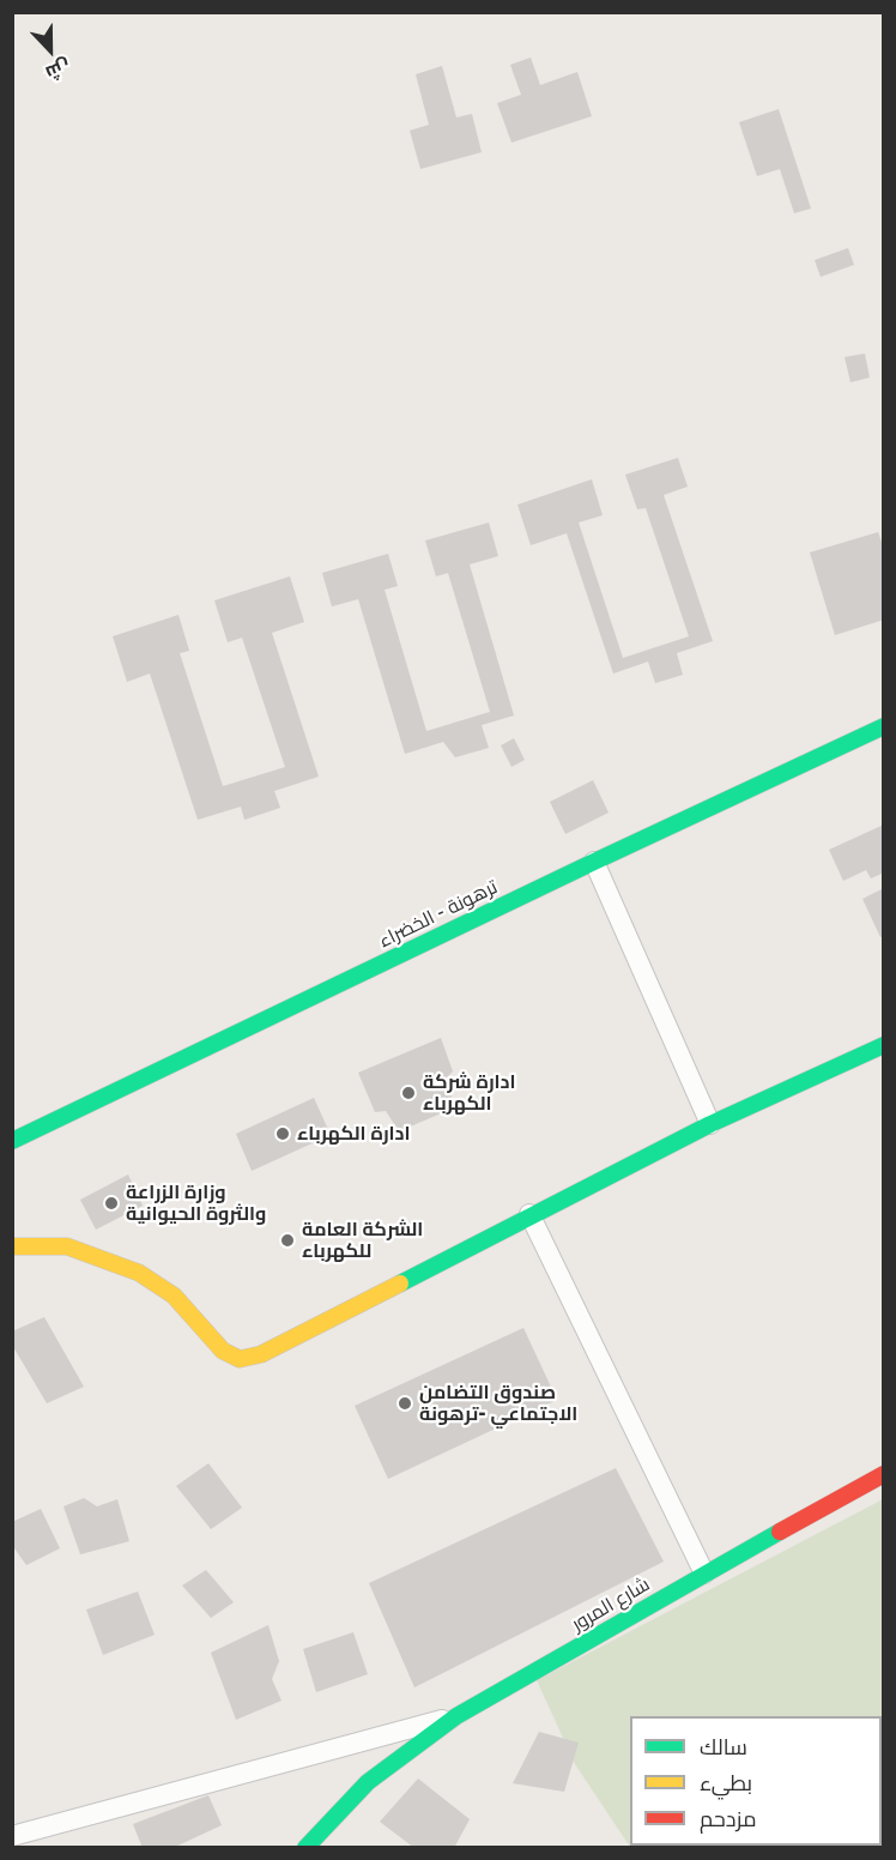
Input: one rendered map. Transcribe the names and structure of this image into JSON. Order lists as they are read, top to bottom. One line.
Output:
{"streets":{"main road":["ترهونة - الخضراء","شارع المرور"]},"places":["ادارة شركة الكهرباء","ادارة الكهرباء","وزارة الزراعة والثروة الحيوانية","الشركة العامة للكهرباء","صندوق التضامن الاجتماعي -ترهونة"],"legend":["سالك","بطيء","مزدحم"],"north":"bottom"}
